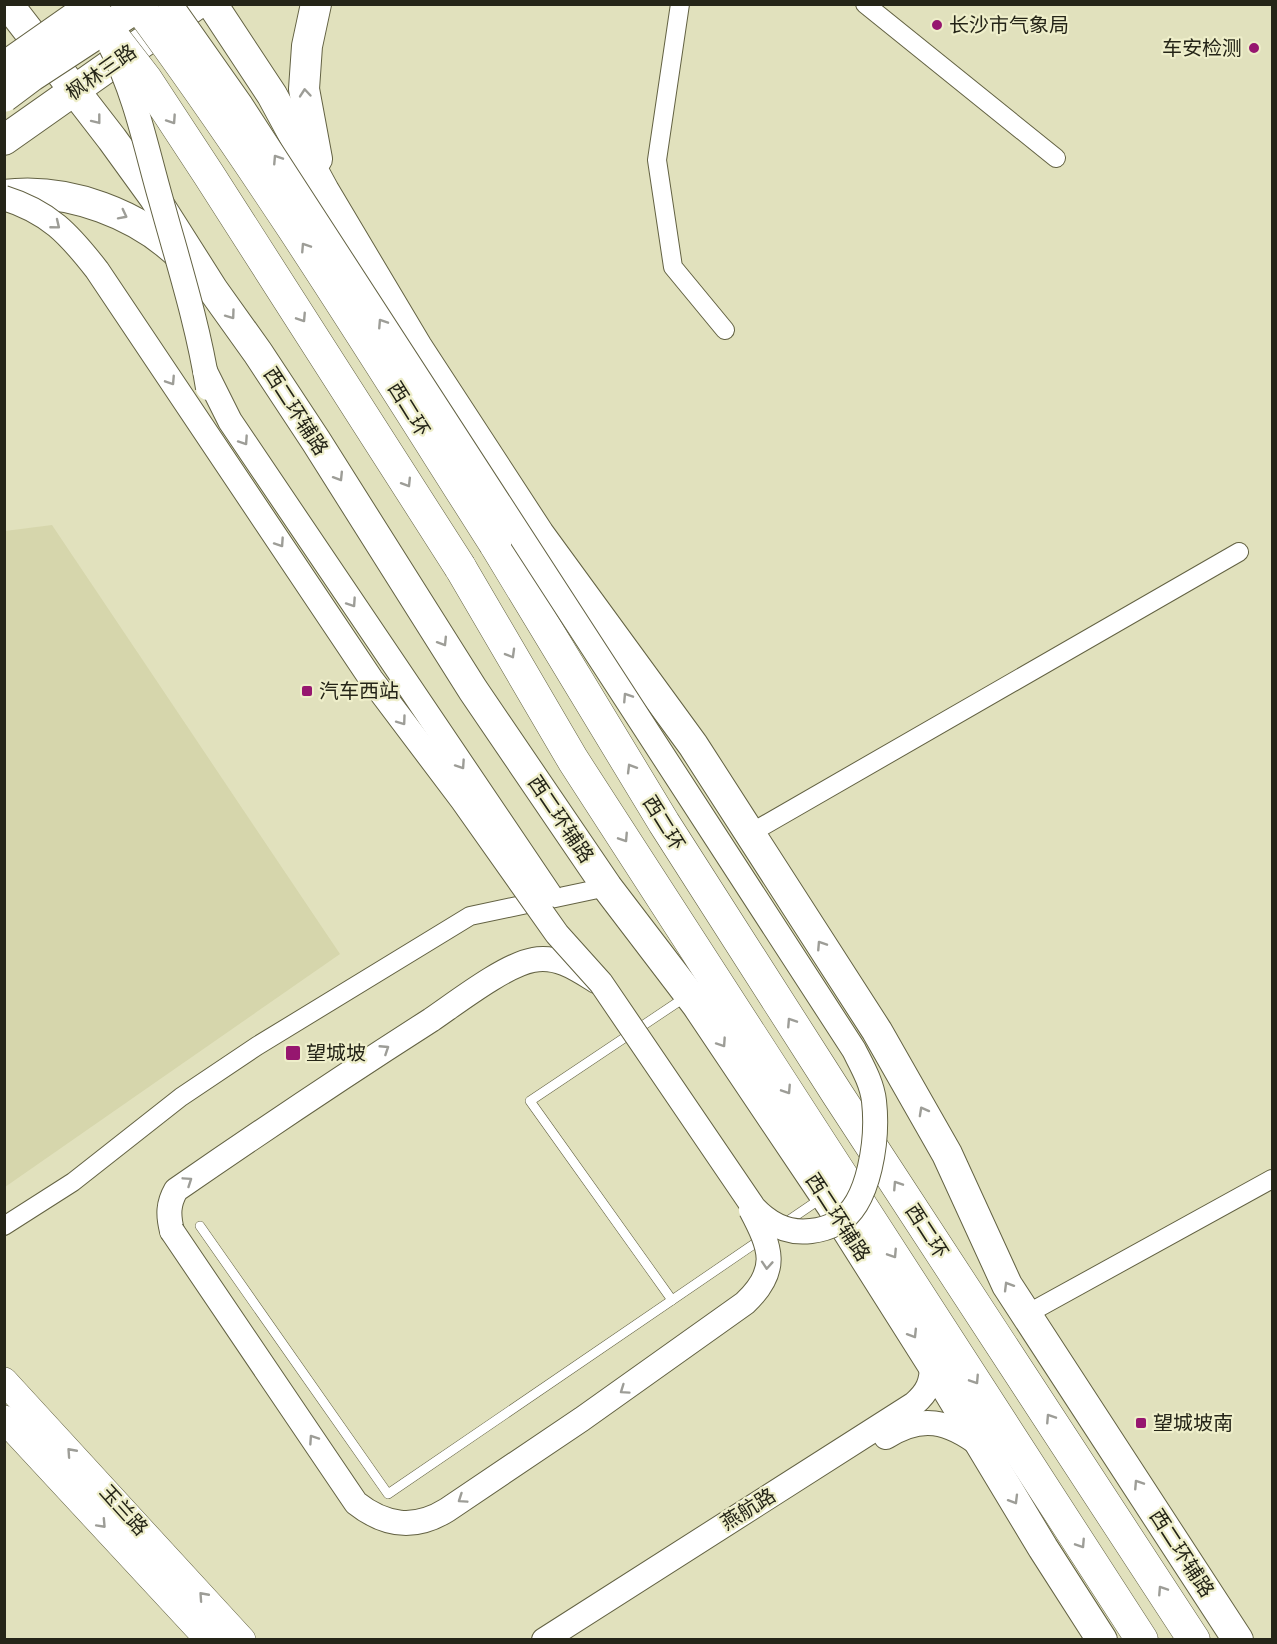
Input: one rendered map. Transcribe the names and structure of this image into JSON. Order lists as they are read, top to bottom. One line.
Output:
{"streets":{"highway":["西二环"],"main road":["枫林三路","西二环辅路","玉兰路"],"street":["燕航路"]},"crossings":[["枫林三路","西二环辅路"],["西二环辅路","燕航路"]],"places":{"other":["长沙市气象局","车安检测"],"transit":["汽车西站","望城坡","望城坡南"]}}
